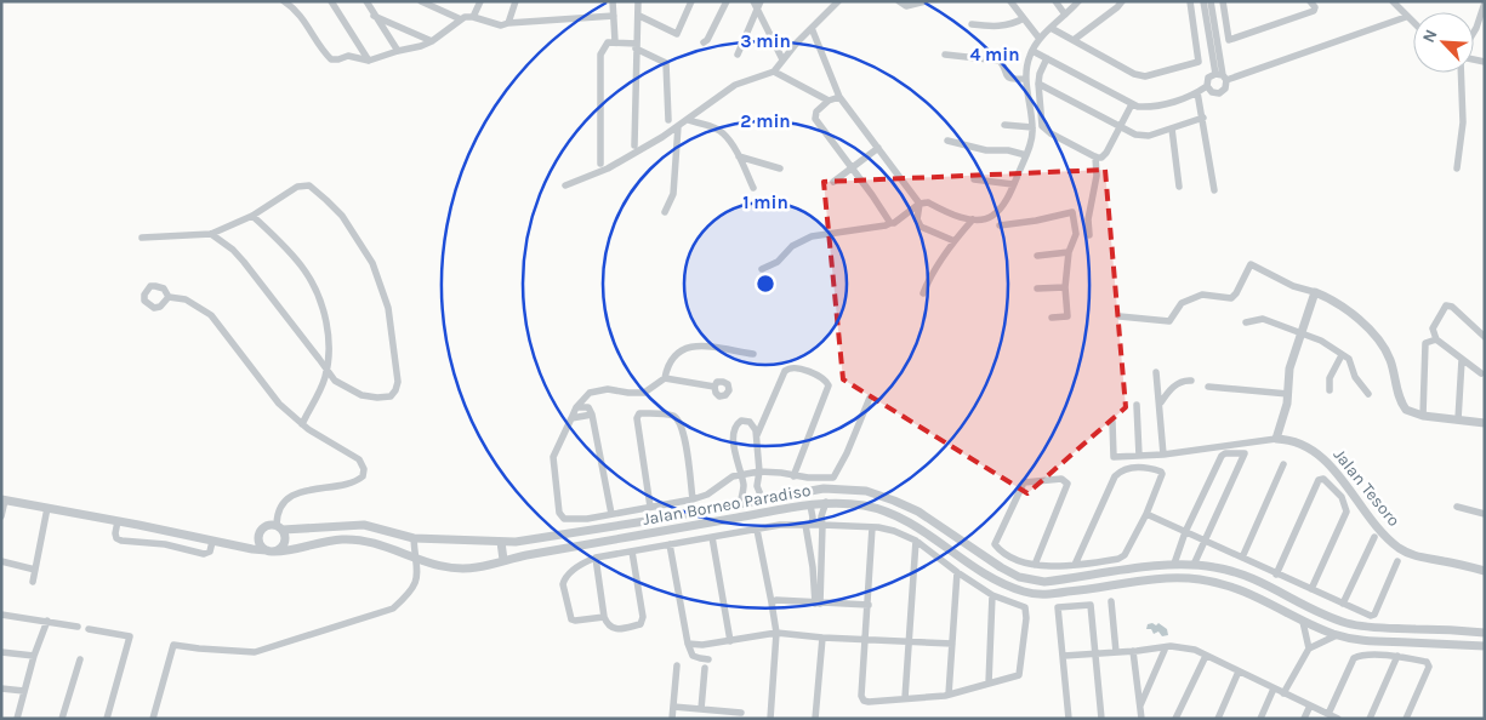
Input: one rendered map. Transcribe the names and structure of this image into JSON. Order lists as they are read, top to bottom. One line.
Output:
{"streets":{"street":["Jalan Tesoro","Jalan Borneo Paradiso"]},"north":"top left","rings":["3 min","4 min","2 min","1 min"]}
